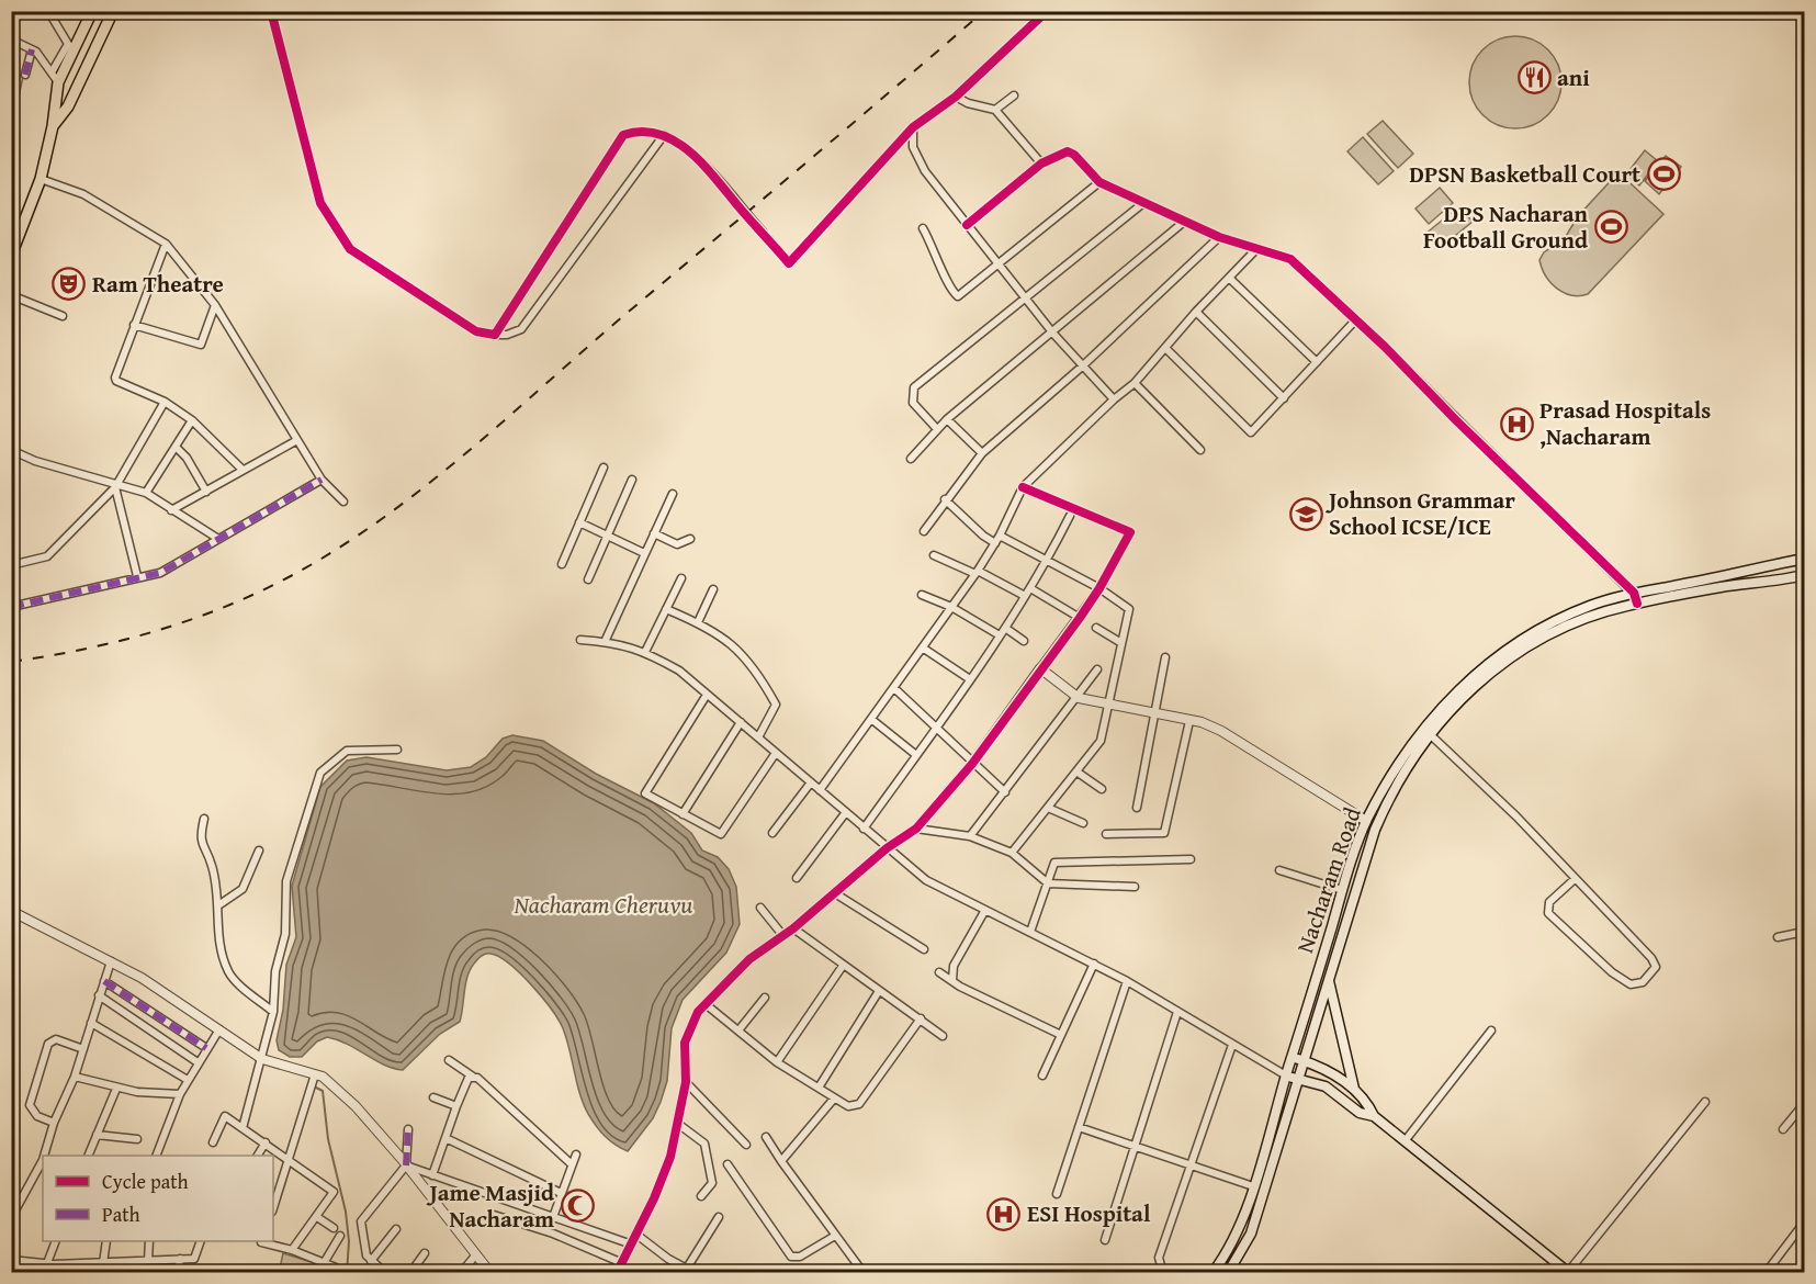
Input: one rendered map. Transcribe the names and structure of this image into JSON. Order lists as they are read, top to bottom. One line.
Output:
{"streets":{"main road":["Nacharam Road"]},"water":["Nacharam Cheruvu"],"places":{"restaurant":["ani"],"sports":["DPSN Basketball Court","DPS Nacharan Football Ground"],"theatre":["Ram Theatre"],"hospital":["Prasad Hospitals ,Nacharam","ESI Hospital"],"school or university":["Johnson Grammar School ICSE/ICE"],"mosque":["Jame Masjid Nacharam"]},"legend":["Cycle path","Path"]}
